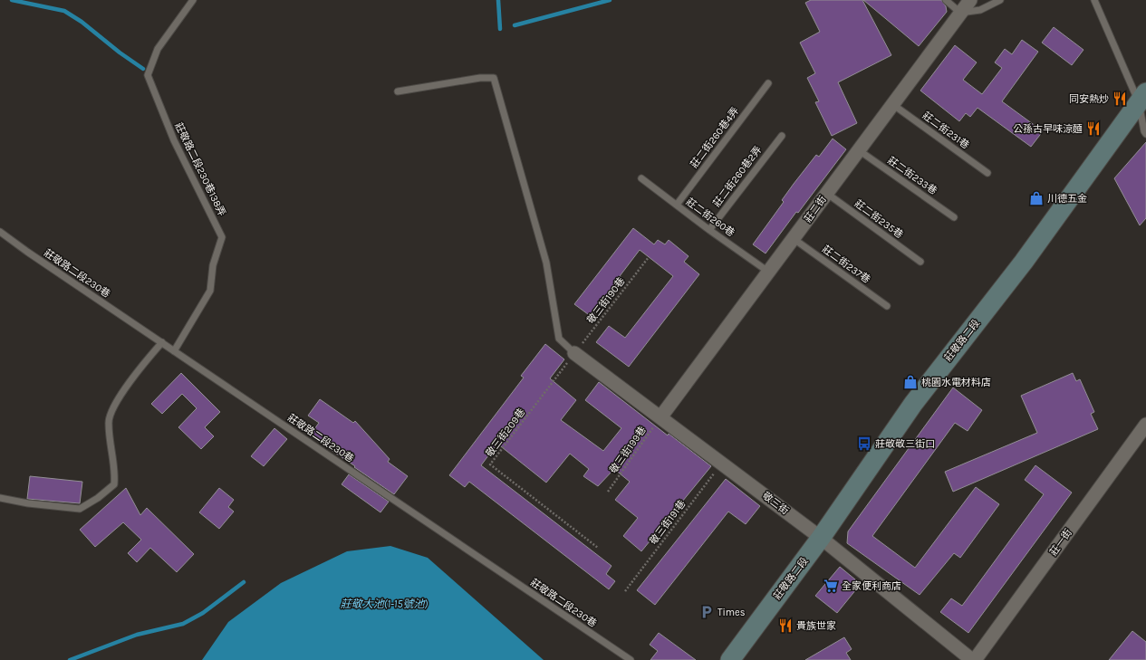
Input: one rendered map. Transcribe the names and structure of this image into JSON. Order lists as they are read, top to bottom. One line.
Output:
{"streets":{"street":["莊二街","莊敬路二段","敬三街","莊一街"],"lane":["莊二街231巷","莊二街260巷4弄","莊敬路二段230巷138弄","莊二街233巷","莊二街260巷2弄","莊二街260巷","莊二街235巷","莊二街237巷","莊敬路二段230巷"],"path":["敬三街190巷","敬三街209巷","敬三街199巷","敬三街191巷"]},"crossings":[["莊二街231巷","莊二街"],["莊二街260巷4弄","莊二街260巷"],["莊敬路二段230巷138弄","莊敬路二段230巷"],["莊二街233巷","莊二街"],["莊二街260巷2弄","莊二街260巷"],["莊二街","莊二街260巷"],["莊二街","莊二街235巷"],["莊二街","莊二街237巷"],["莊二街","敬三街199巷"],["莊二街","敬三街"],["敬三街190巷","敬三街209巷"],["敬三街190巷","敬三街"],["莊敬路二段","敬三街"],["敬三街209巷","敬三街"],["敬三街199巷","敬三街"],["敬三街","敬三街191巷"]],"water":["莊敬大池(1-15號池)"],"places":{"restaurant":["同安熱炒","公孫古早味涼麵","貴族世家"],"shop":["川德五金","桃園水電材料店"],"bus stop":["莊敬敬三街口"],"supermarket":["全家便利商店"],"parking":["Times"]}}
